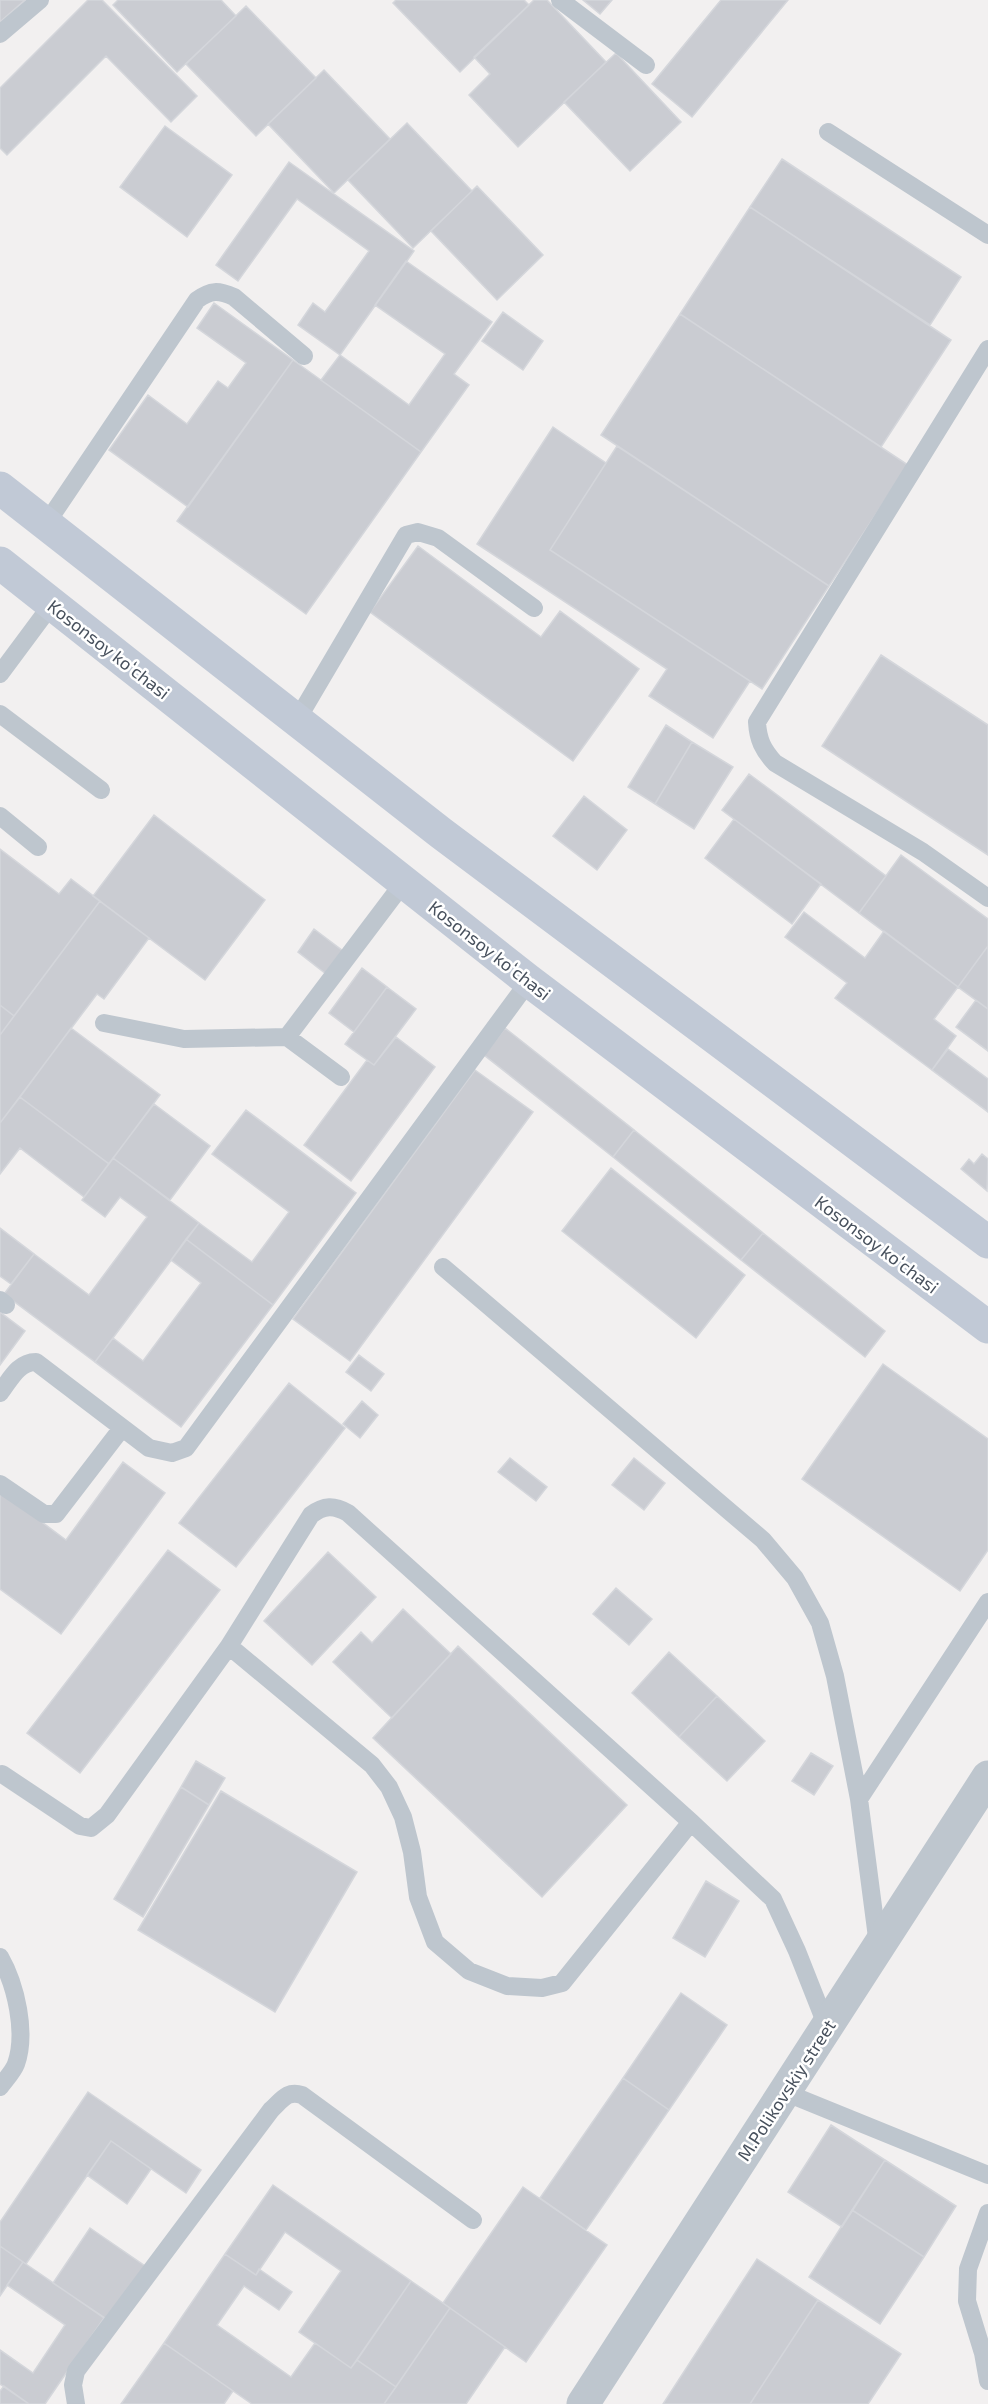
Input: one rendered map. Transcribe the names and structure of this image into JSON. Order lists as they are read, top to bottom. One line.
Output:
{"streets":{"street":["Kosonsoy koʻchasi","M.Polikovskiy street"]}}
